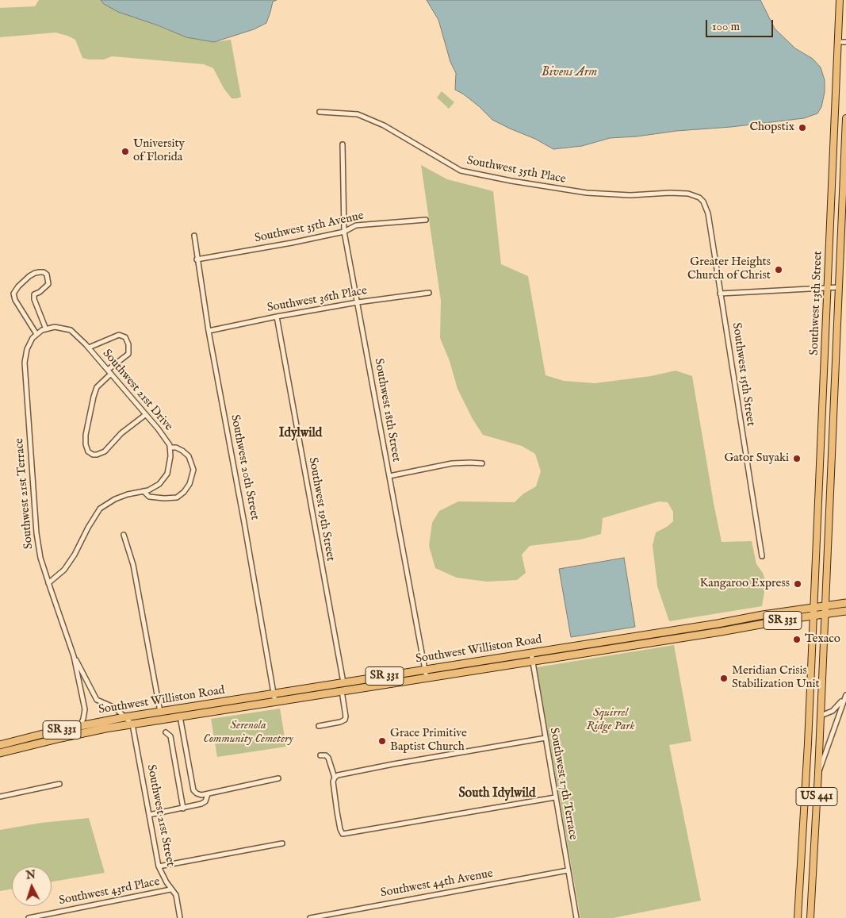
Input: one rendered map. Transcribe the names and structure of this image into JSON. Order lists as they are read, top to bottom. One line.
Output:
{"streets":{"highway":["SR 331","Southwest Williston Road"],"main road":["Southwest 13th Street","US 441"],"street":["Southwest 35th Place","Southwest 35th Avenue","Southwest 36th Place","Southwest 15th Street","Southwest 21st Drive","Southwest 18th Street","Southwest 20th Street","Southwest 21st Terrace","Southwest 19th Street","Southwest 17th Terrace","Southwest 21st Street","Southwest 44th Avenue","Southwest 43rd Place"]},"crossings":[["Southwest 35th Place","Southwest 15th Street"],["Southwest 35th Avenue","Southwest 18th Street"],["Southwest 35th Avenue","Southwest 20th Street"],["Southwest 36th Place","Southwest 18th Street"],["Southwest 36th Place","Southwest 20th Street"],["Southwest 36th Place","Southwest 19th Street"],["Southwest 13th Street","Southwest Williston Road"],["Southwest 13th Street","US 441"],["Southwest 21st Drive","Southwest 21st Terrace"],["Southwest 18th Street","Southwest Williston Road"],["Southwest 20th Street","Southwest Williston Road"],["Southwest 21st Terrace","Southwest Williston Road"],["Southwest 19th Street","Southwest Williston Road"],["Southwest Williston Road","Southwest 17th Terrace"],["Southwest Williston Road","US 441"],["Southwest Williston Road","Southwest 21st Street"],["Southwest 17th Terrace","Southwest 44th Avenue"],["Southwest 21st Street","Southwest 43rd Place"]],"districts":["Idylwild","South Idylwild"],"water":["Bivens Arm"],"parks":["Squirrel Ridge Park","Serenola Community Cemetery"],"places":["Chopstix","University of Florida","Greater Heights Church of Christ","Gator Suyaki","Kangaroo Express","Texaco","Meridian Crisis Stabilization Unit","Grace Primitive Baptist Church"],"scale_bar":"100 m","north":"top"}
